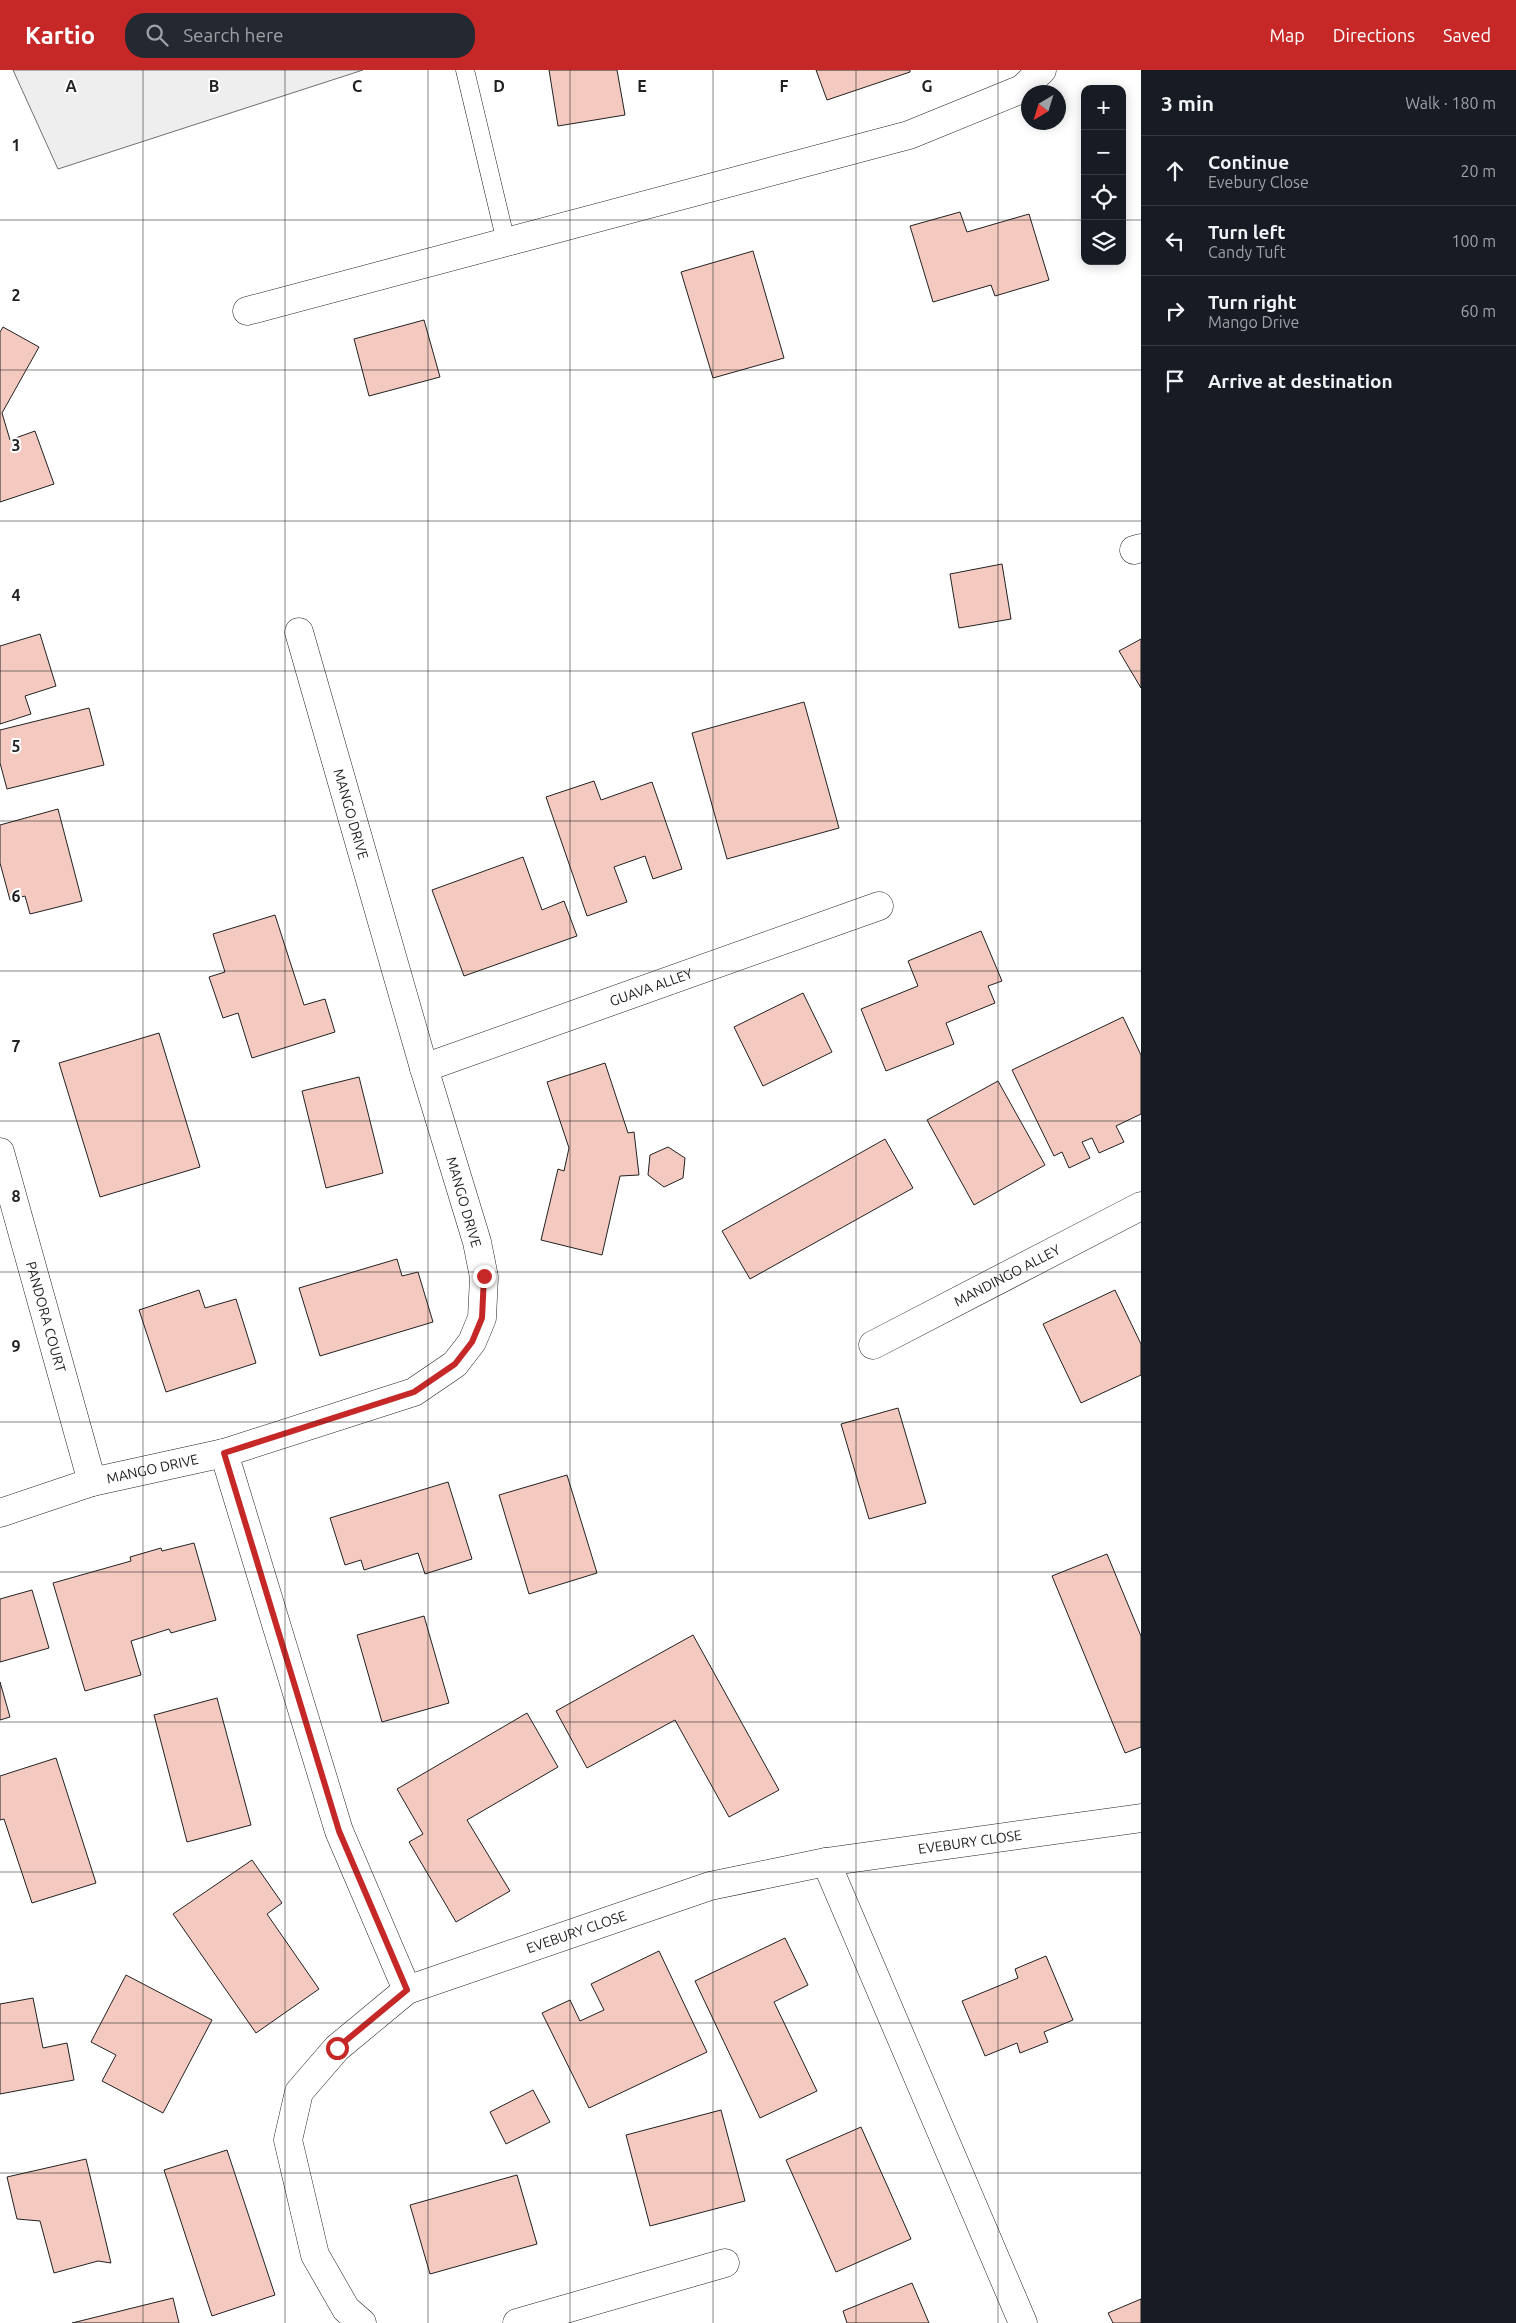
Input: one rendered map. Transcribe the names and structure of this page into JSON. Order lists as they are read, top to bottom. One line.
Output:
{"streets":{"street":["MANGO DRIVE","GUAVA ALLEY","MANDINGO ALLEY","PANDORA COURT","EVEBURY CLOSE"]},"crossings":[["MANGO DRIVE","GUAVA ALLEY"],["MANGO DRIVE","PANDORA COURT"]],"north":"bottom left","page":{"header":"Kartio","search":"Search here","nav":["Map","Directions","Saved"],"heading":["3 min","Walk · 180 m"],"map_buttons":["+","−"],"list":[["Continue","Evebury Close","20 m"],["Turn left","Candy Tuft","100 m"],["Turn right","Mango Drive","60 m"],"Arrive at destination"]},"grid":{"columns":["A","B","C","D","E","F","G"],"rows":["1","2","3","4","5","6","7","8","9"]}}
